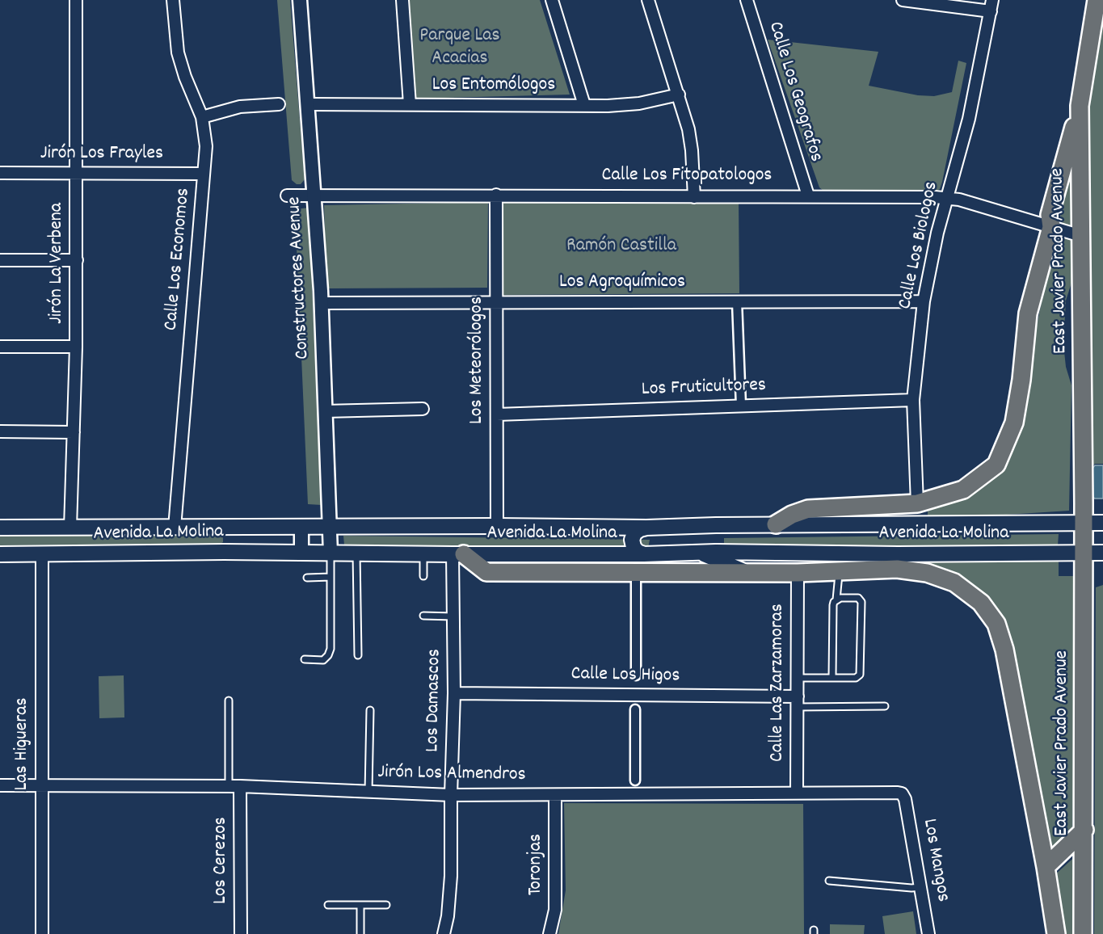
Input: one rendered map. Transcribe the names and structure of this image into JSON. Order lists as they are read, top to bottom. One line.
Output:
{"streets":{"main road":["East Javier Prado Avenue","Avenida La Molina"],"street":["Los Entomólogos","Calle Los Geografos","Jirón Los Frayles","Calle Los Fitopatologos","Calle Los Biologos","Calle Los Economos","Jirón La Verbena","Constructores Avenue","Los Agroquímicos","Los Meteorólogos","Los Fruticultores","Calle Los Higos","Calle Las Zarzamoras","Los Damascos","Las Higueras","Jirón Los Almendros","Los Cerezos","Los Mangos","Toronjas"]},"crossings":[["Los Entomólogos","Constructores Avenue"],["Calle Los Geografos","Calle Los Fitopatologos"],["Jirón Los Frayles","Calle Los Economos"],["Jirón Los Frayles","Jirón La Verbena"],["Calle Los Fitopatologos","Calle Los Biologos"],["Calle Los Fitopatologos","East Javier Prado Avenue"],["Calle Los Fitopatologos","Constructores Avenue"],["Calle Los Fitopatologos","Los Meteorólogos"],["Calle Los Biologos","Los Agroquímicos"],["Calle Los Biologos","Los Fruticultores"],["Calle Los Economos","Avenida La Molina"],["East Javier Prado Avenue","Avenida La Molina"],["Jirón La Verbena","Avenida La Molina"],["Constructores Avenue","Los Agroquímicos"],["Constructores Avenue","Avenida La Molina"],["Los Agroquímicos","Los Meteorólogos"],["Los Meteorólogos","Los Fruticultores"],["Los Meteorólogos","Avenida La Molina"],["Avenida La Molina","Los Damascos"],["Avenida La Molina","Las Higueras"],["Calle Los Higos","Calle Las Zarzamoras"],["Calle Los Higos","Los Damascos"],["Calle Las Zarzamoras","Jirón Los Almendros"],["Los Damascos","Jirón Los Almendros"],["Las Higueras","Jirón Los Almendros"],["Jirón Los Almendros","Los Cerezos"],["Jirón Los Almendros","Los Mangos"],["Jirón Los Almendros","Toronjas"]],"parks":["Parque Las Acacias","Ramón Castilla"]}
